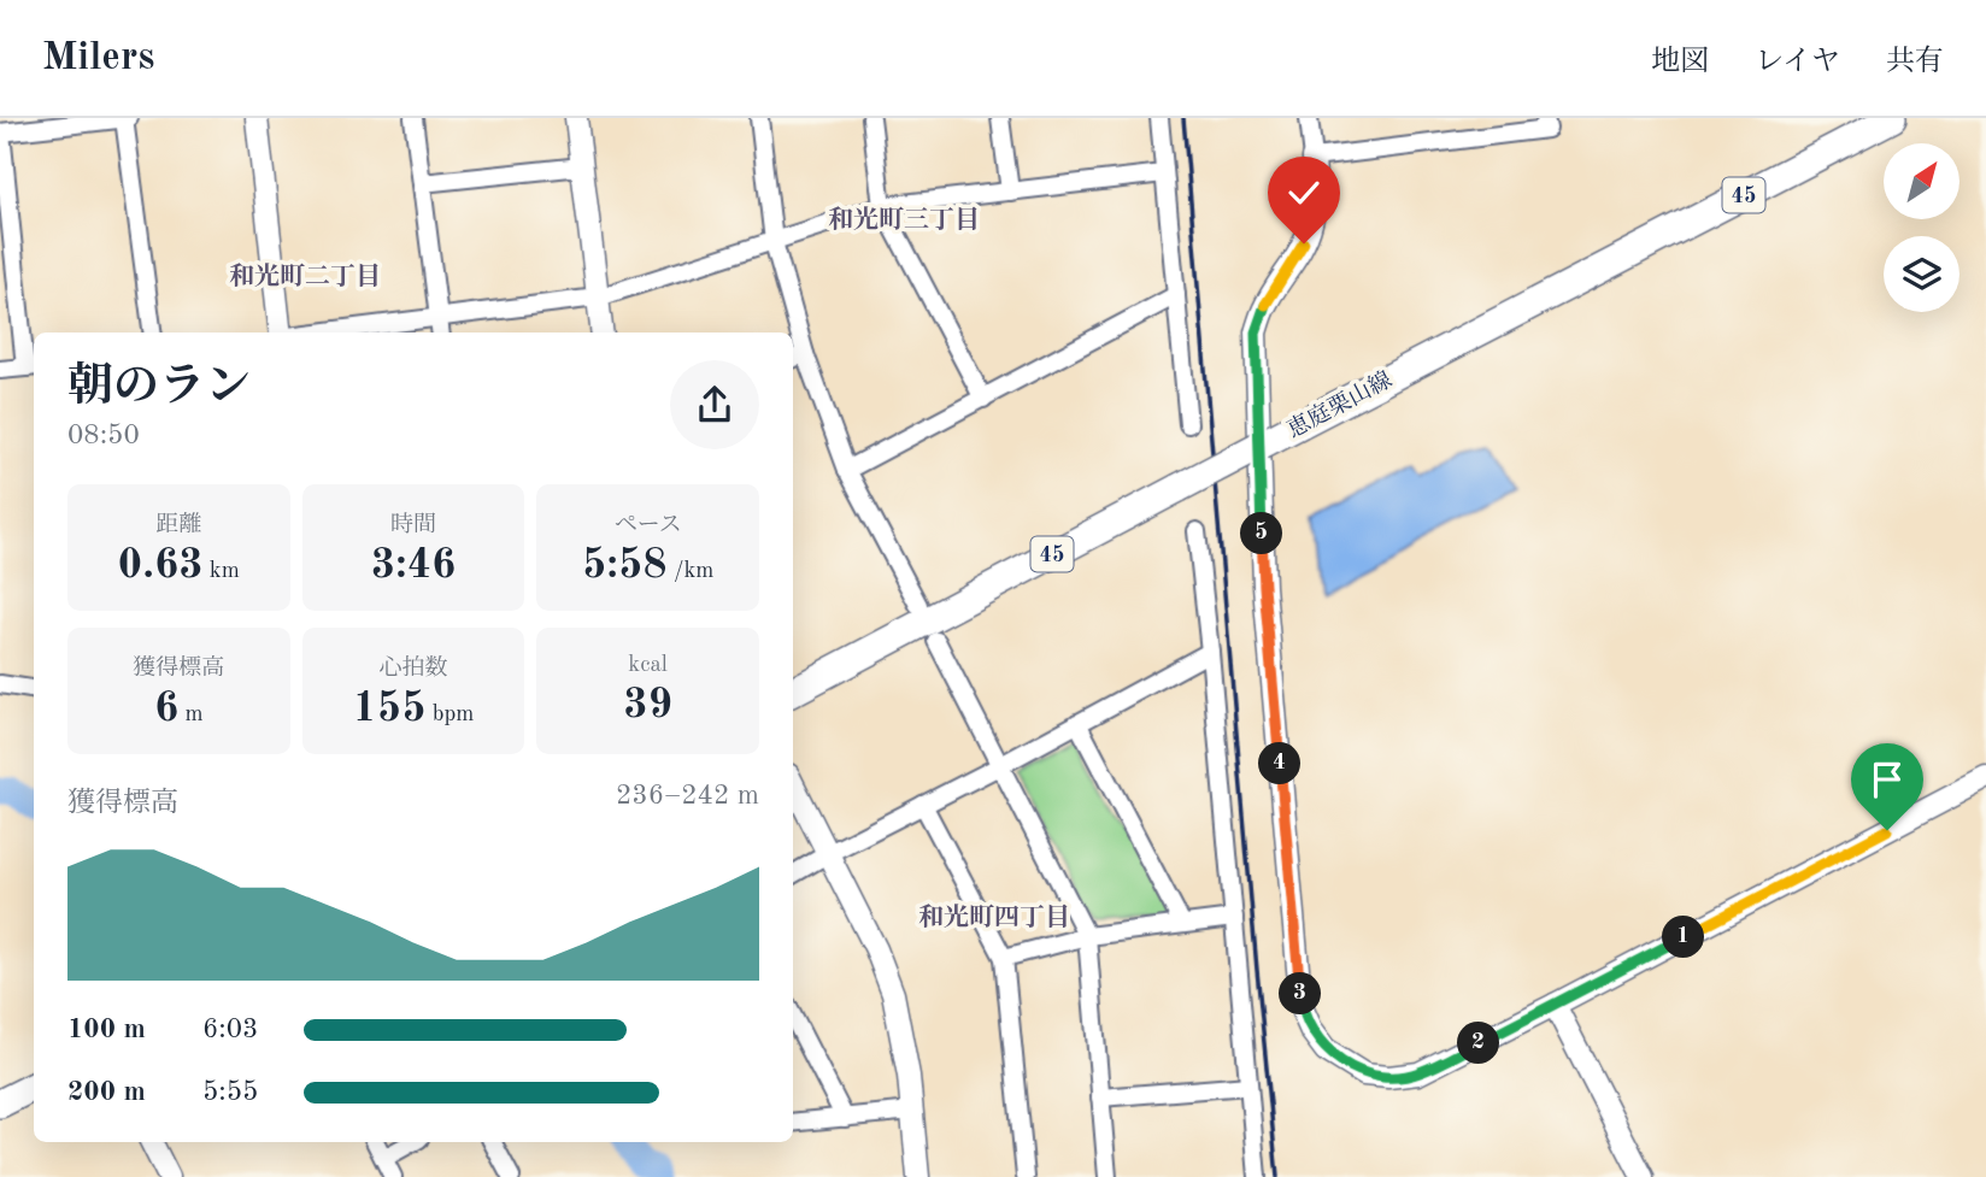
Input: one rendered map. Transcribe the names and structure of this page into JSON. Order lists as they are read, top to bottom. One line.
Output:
{"streets":{"main road":["45","恵庭栗山線"]},"districts":["和光町三丁目","和光町二丁目","和光町四丁目"],"north":"top right","page":{"header":"Milers","nav":["地図","レイヤ","共有"],"heading":["朝のラン","08:50"],"stats":[["距離","0.63 km"],["時間","3:46"],["ペース","5:58 /km"],["獲得標高","6 m"],["心拍数","155 bpm"],["kcal","39"]],"pins":["5","4","1","3","2"],"chart":["獲得標高","236–242 m"],"list":[{"name":"100 m","note":"6:03"},{"name":"200 m","note":"5:55"}]}}
